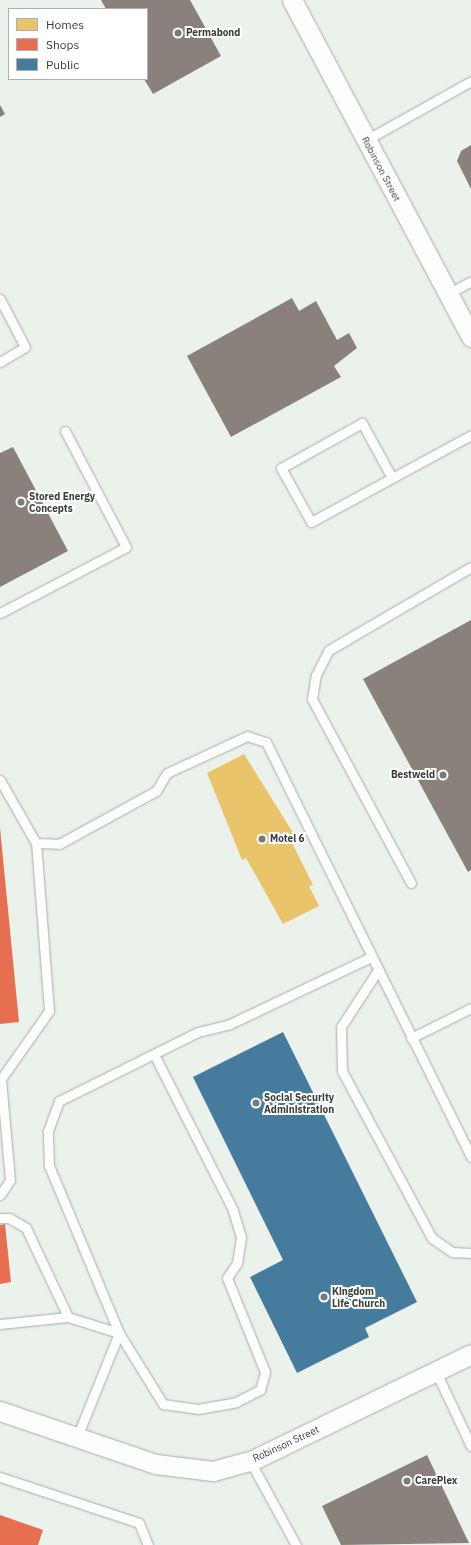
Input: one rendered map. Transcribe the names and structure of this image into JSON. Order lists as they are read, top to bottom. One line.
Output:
{"streets":{"street":["Robinson Street"]},"places":["Permabond","Stored Energy Concepts","Bestweld","Motel 6","Social Security Administration","Kingdom Life Church","CarePlex"],"legend":["Homes","Shops","Public"]}
